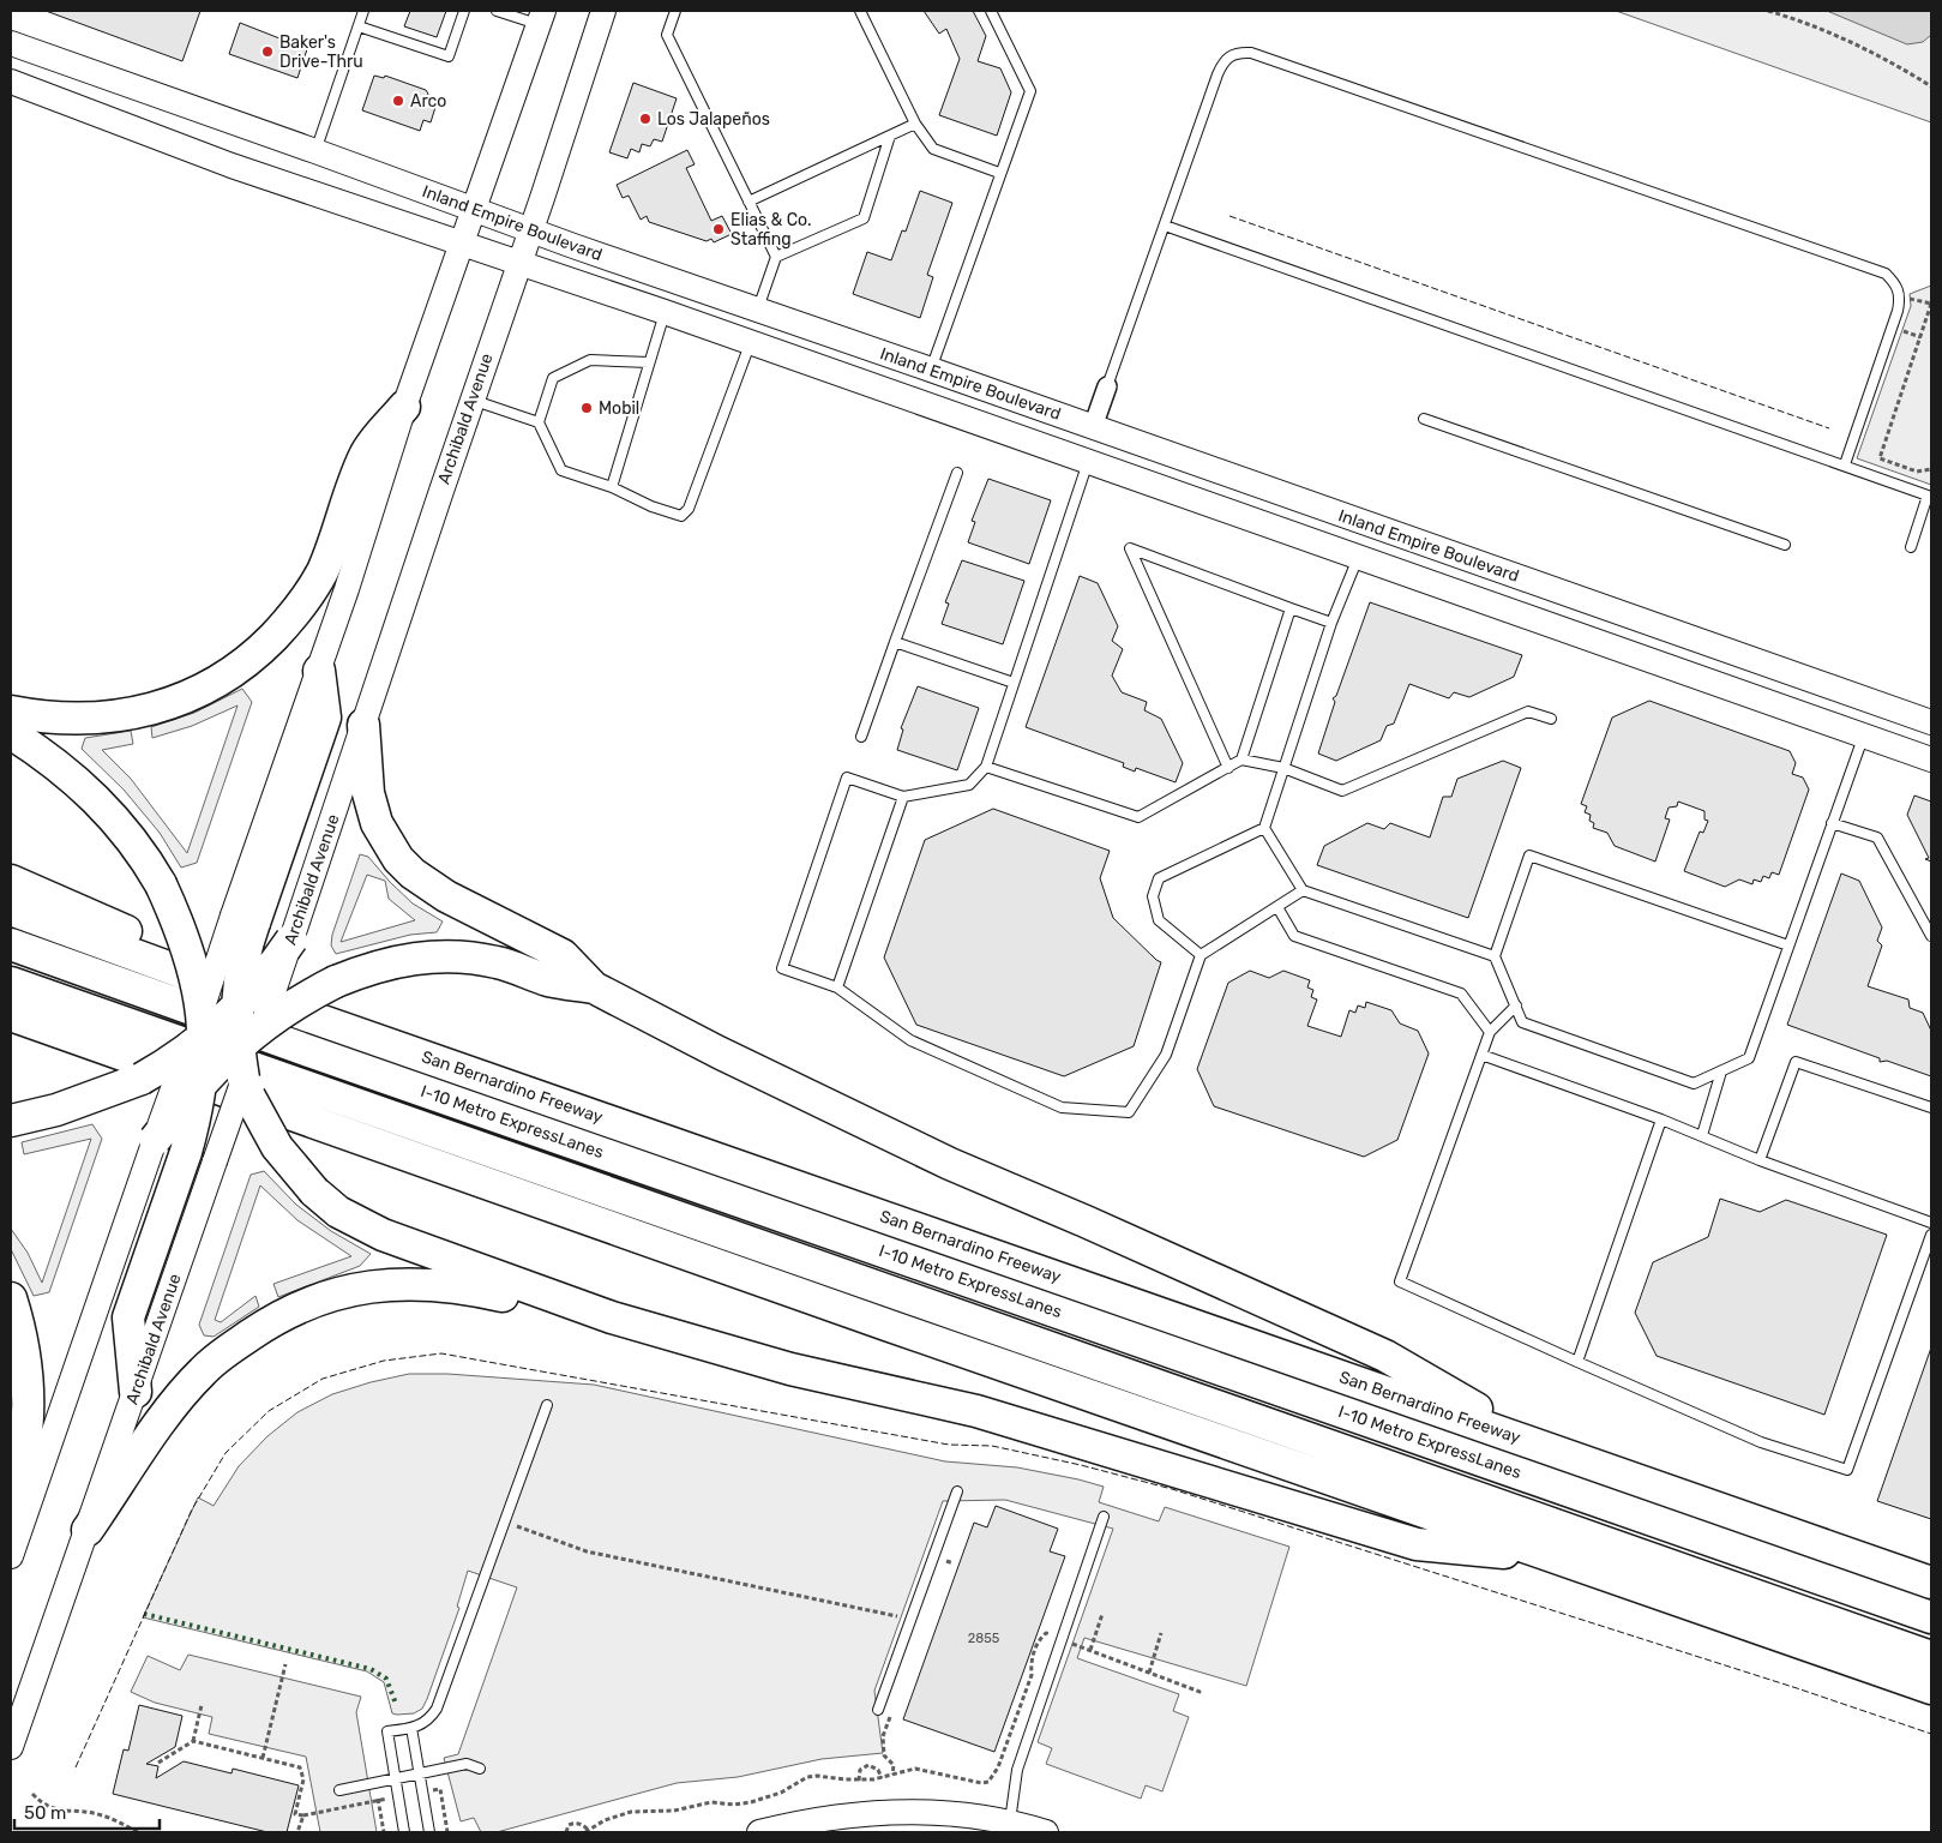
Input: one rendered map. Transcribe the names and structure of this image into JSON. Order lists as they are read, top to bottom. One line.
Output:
{"streets":{"highway":["San Bernardino Freeway","I-10 Metro ExpressLanes"],"main road":["Inland Empire Boulevard","Archibald Avenue"]},"crossings":[["Inland Empire Boulevard","Archibald Avenue"]],"places":["Baker's Drive-Thru","Arco","Los Jalapeños","Elias & Co. Staffing","Mobil"],"house_numbers":["2855"],"scale_bar":"50 m"}
